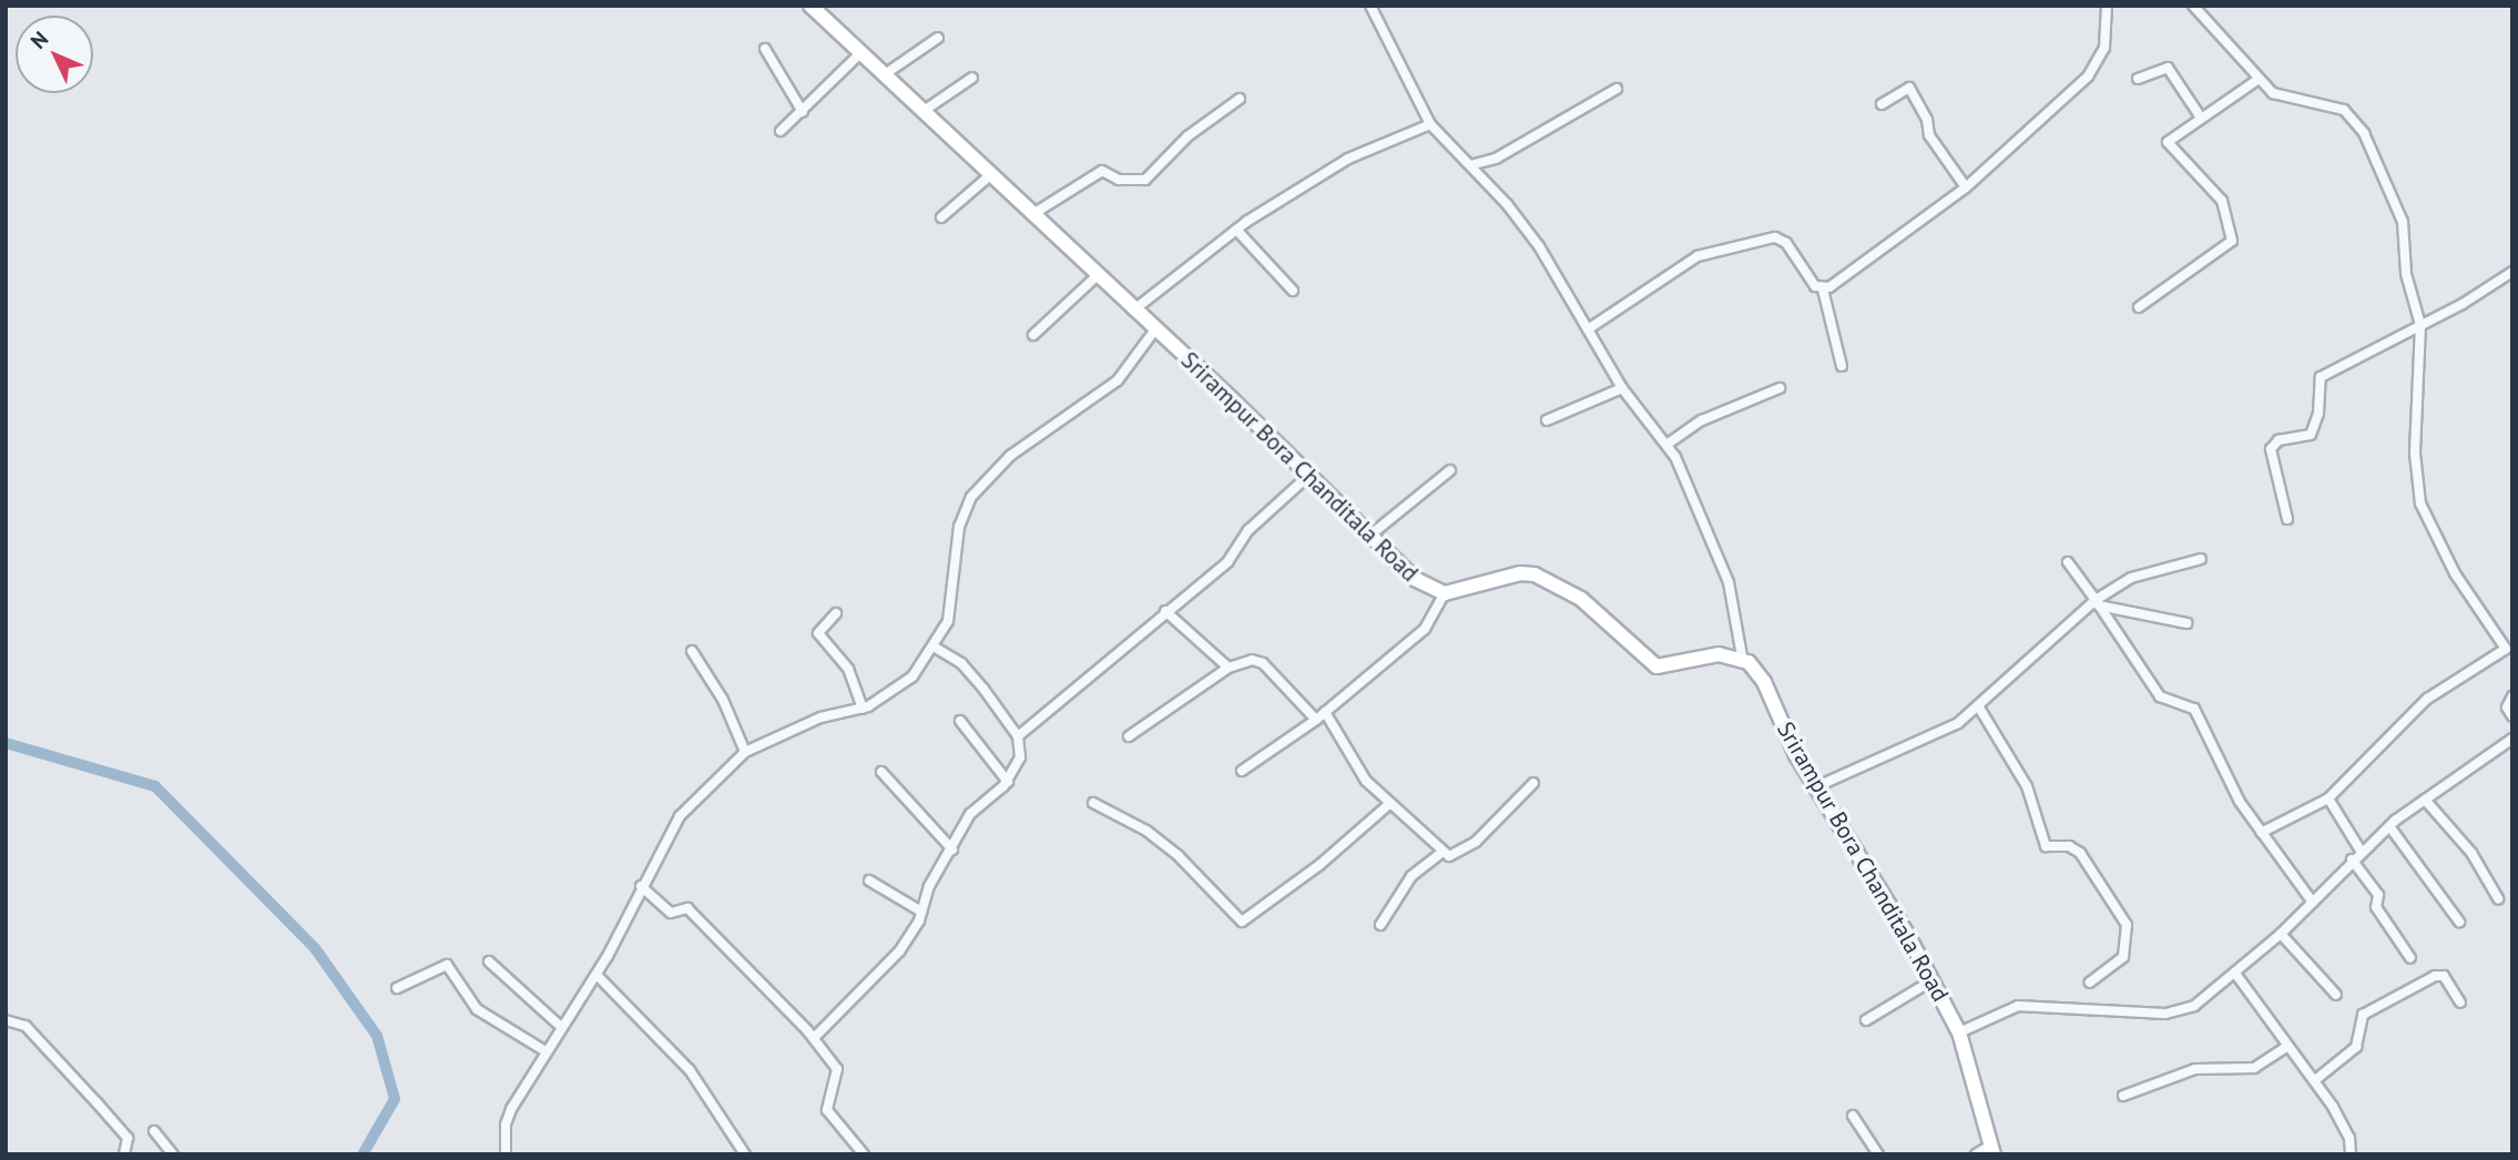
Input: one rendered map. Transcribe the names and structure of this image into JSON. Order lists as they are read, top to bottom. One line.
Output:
{"streets":{"main road":["Srirampur Bora Chanditala Road"]},"north":"top left"}
